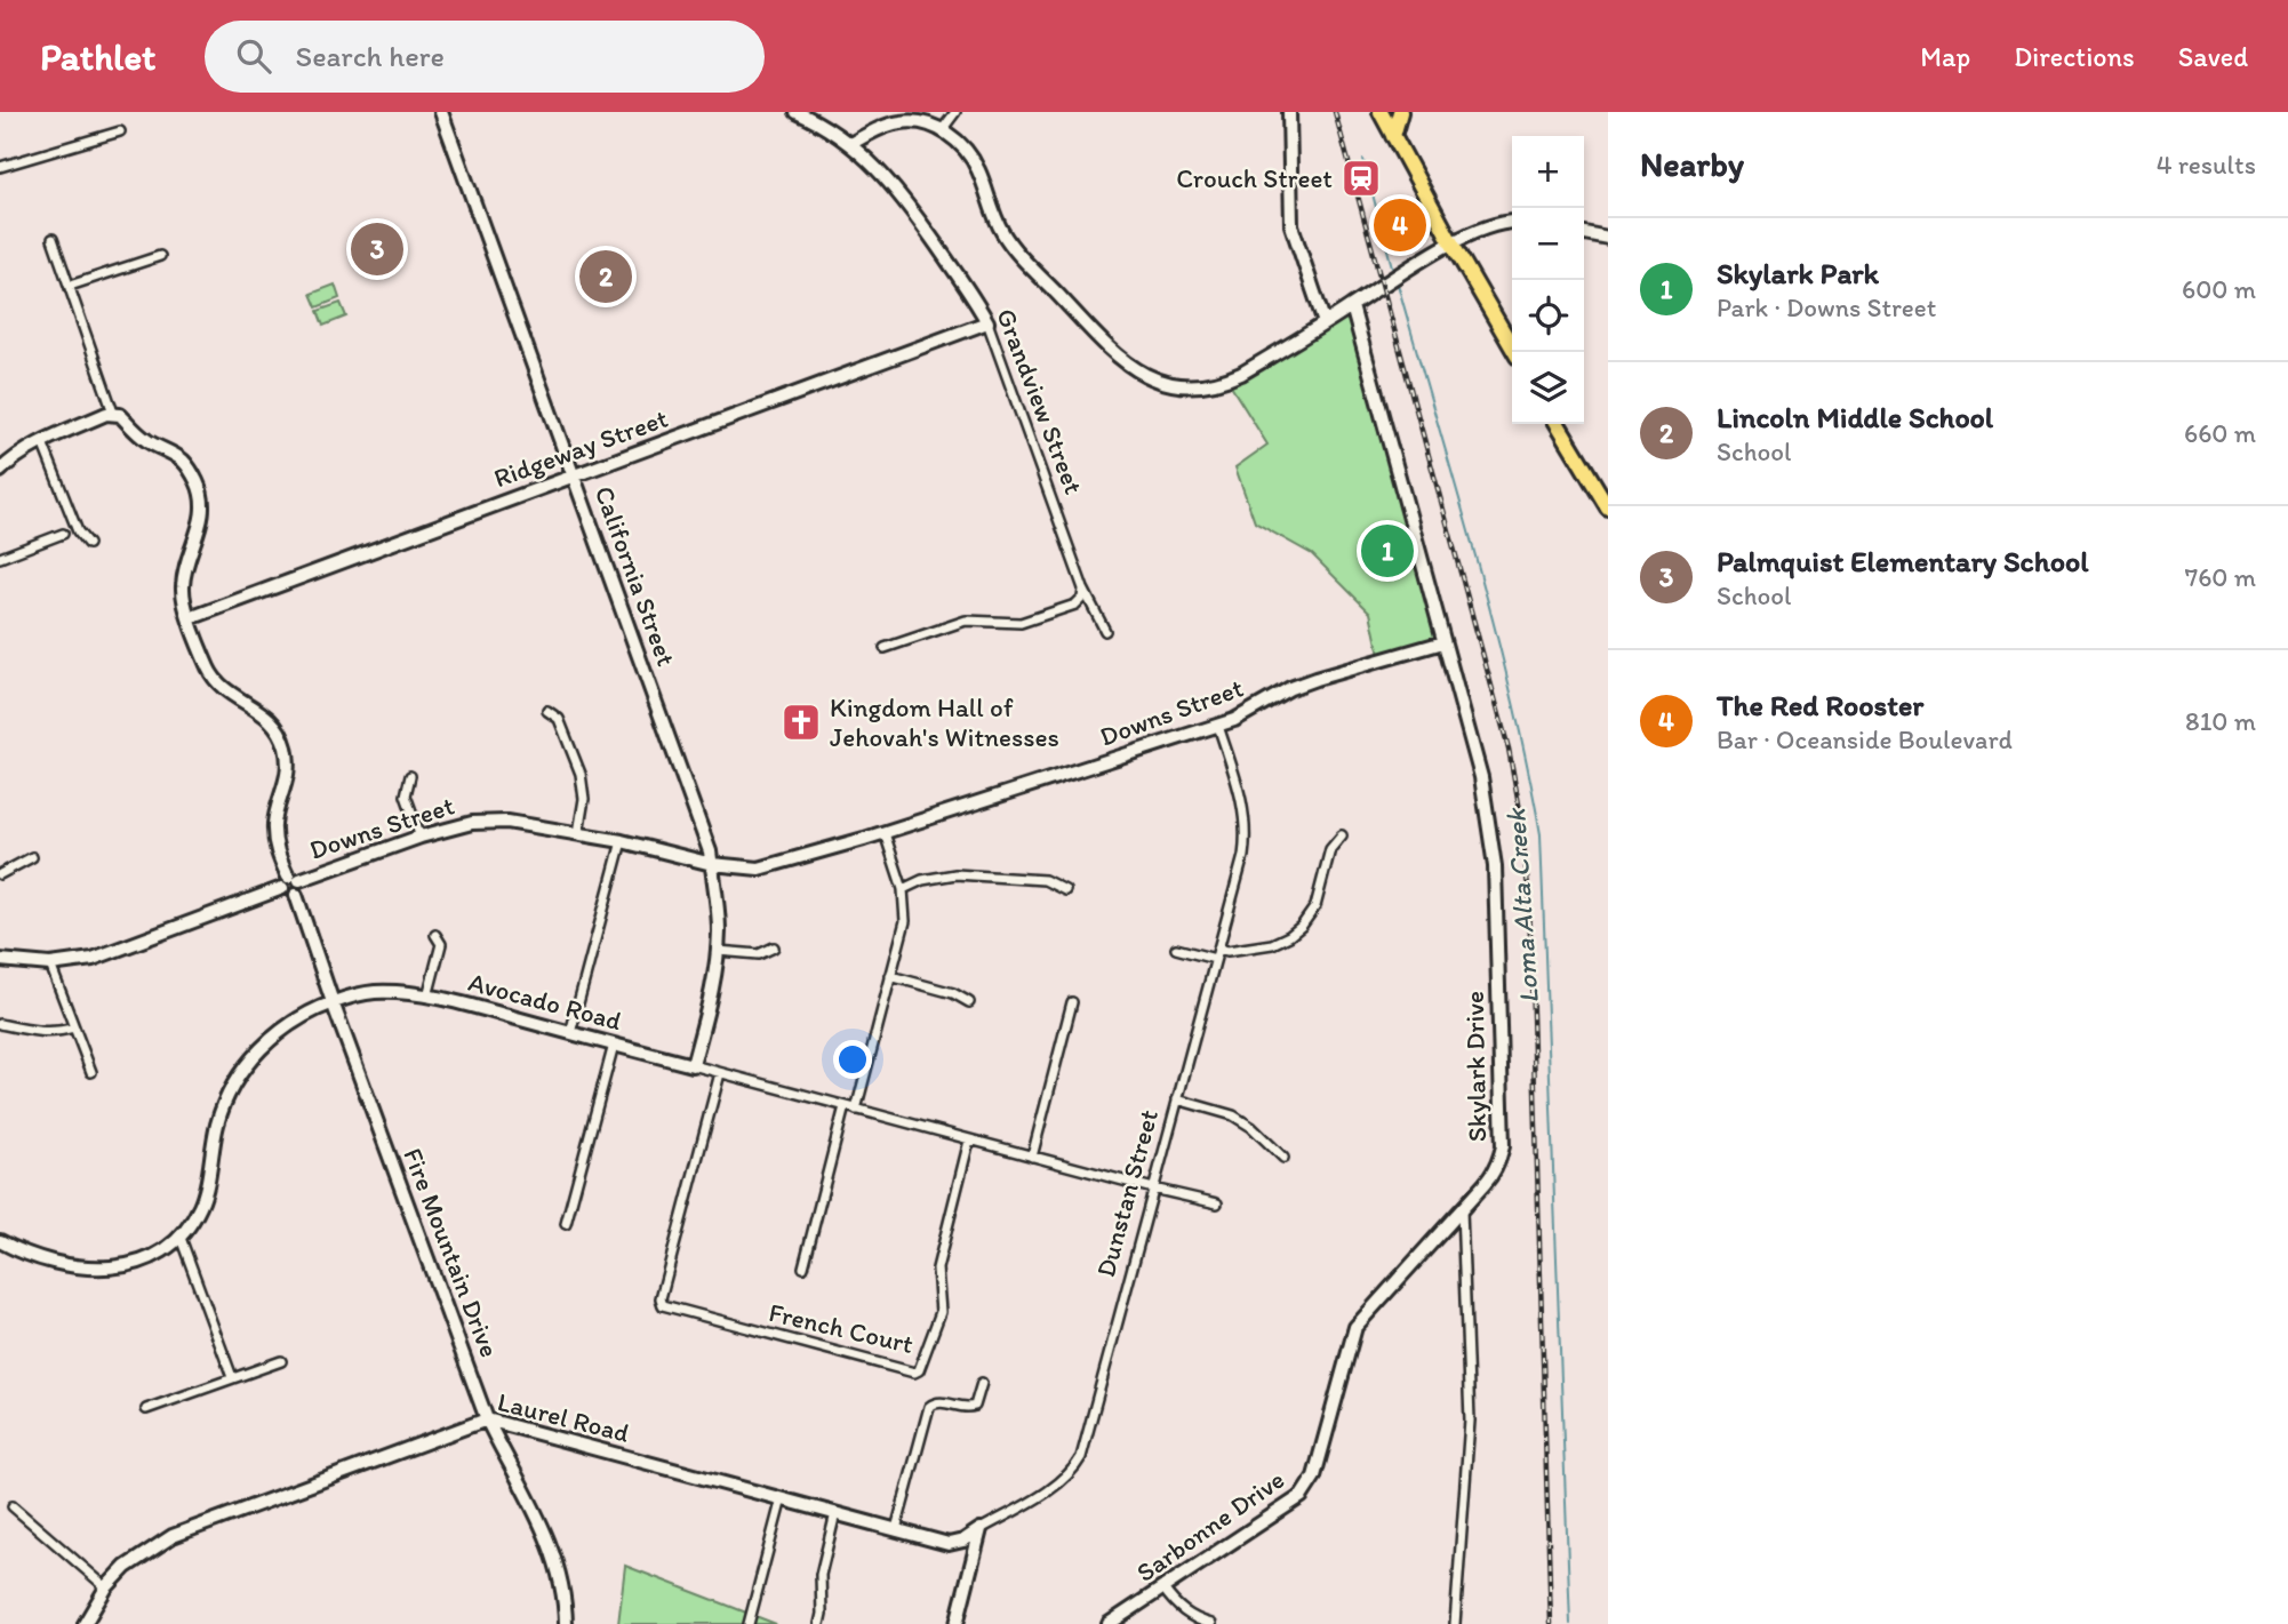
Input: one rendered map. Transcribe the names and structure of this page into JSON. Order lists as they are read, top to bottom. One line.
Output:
{"streets":{"street":["Grandview Street","Ridgeway Street","California Street","Downs Street","Avocado Road","Skylark Drive","Dunstan Street","Fire Mountain Drive","French Court","Laurel Road","Sarbonne Drive"]},"crossings":[["Grandview Street","Ridgeway Street"],["Ridgeway Street","California Street"],["California Street","Downs Street"],["California Street","Avocado Road"],["Downs Street","Skylark Drive"],["Downs Street","Dunstan Street"],["Downs Street","Fire Mountain Drive"],["Avocado Road","Dunstan Street"],["Avocado Road","Fire Mountain Drive"],["Avocado Road","French Court"],["Skylark Drive","Sarbonne Drive"],["Dunstan Street","Laurel Road"],["Fire Mountain Drive","Laurel Road"]],"water":["Loma Alta Creek"],"places":{"station":["Crouch Street"],"church":["Kingdom Hall of Jehovah's Witnesses"]},"page":{"header":"Pathlet","search":"Search here","nav":["Map","Directions","Saved"],"heading":["Nearby","4 results"],"map_buttons":["+","−"],"pins":["4","3","2","1"],"list":[{"mark":"1","name":"Skylark Park","note":"Park · Downs Street","value":"600 m"},{"mark":"2","name":"Lincoln Middle School","note":"School","value":"660 m"},{"mark":"3","name":"Palmquist Elementary School","note":"School","value":"760 m"},{"mark":"4","name":"The Red Rooster","note":"Bar · Oceanside Boulevard","value":"810 m"}]}}
